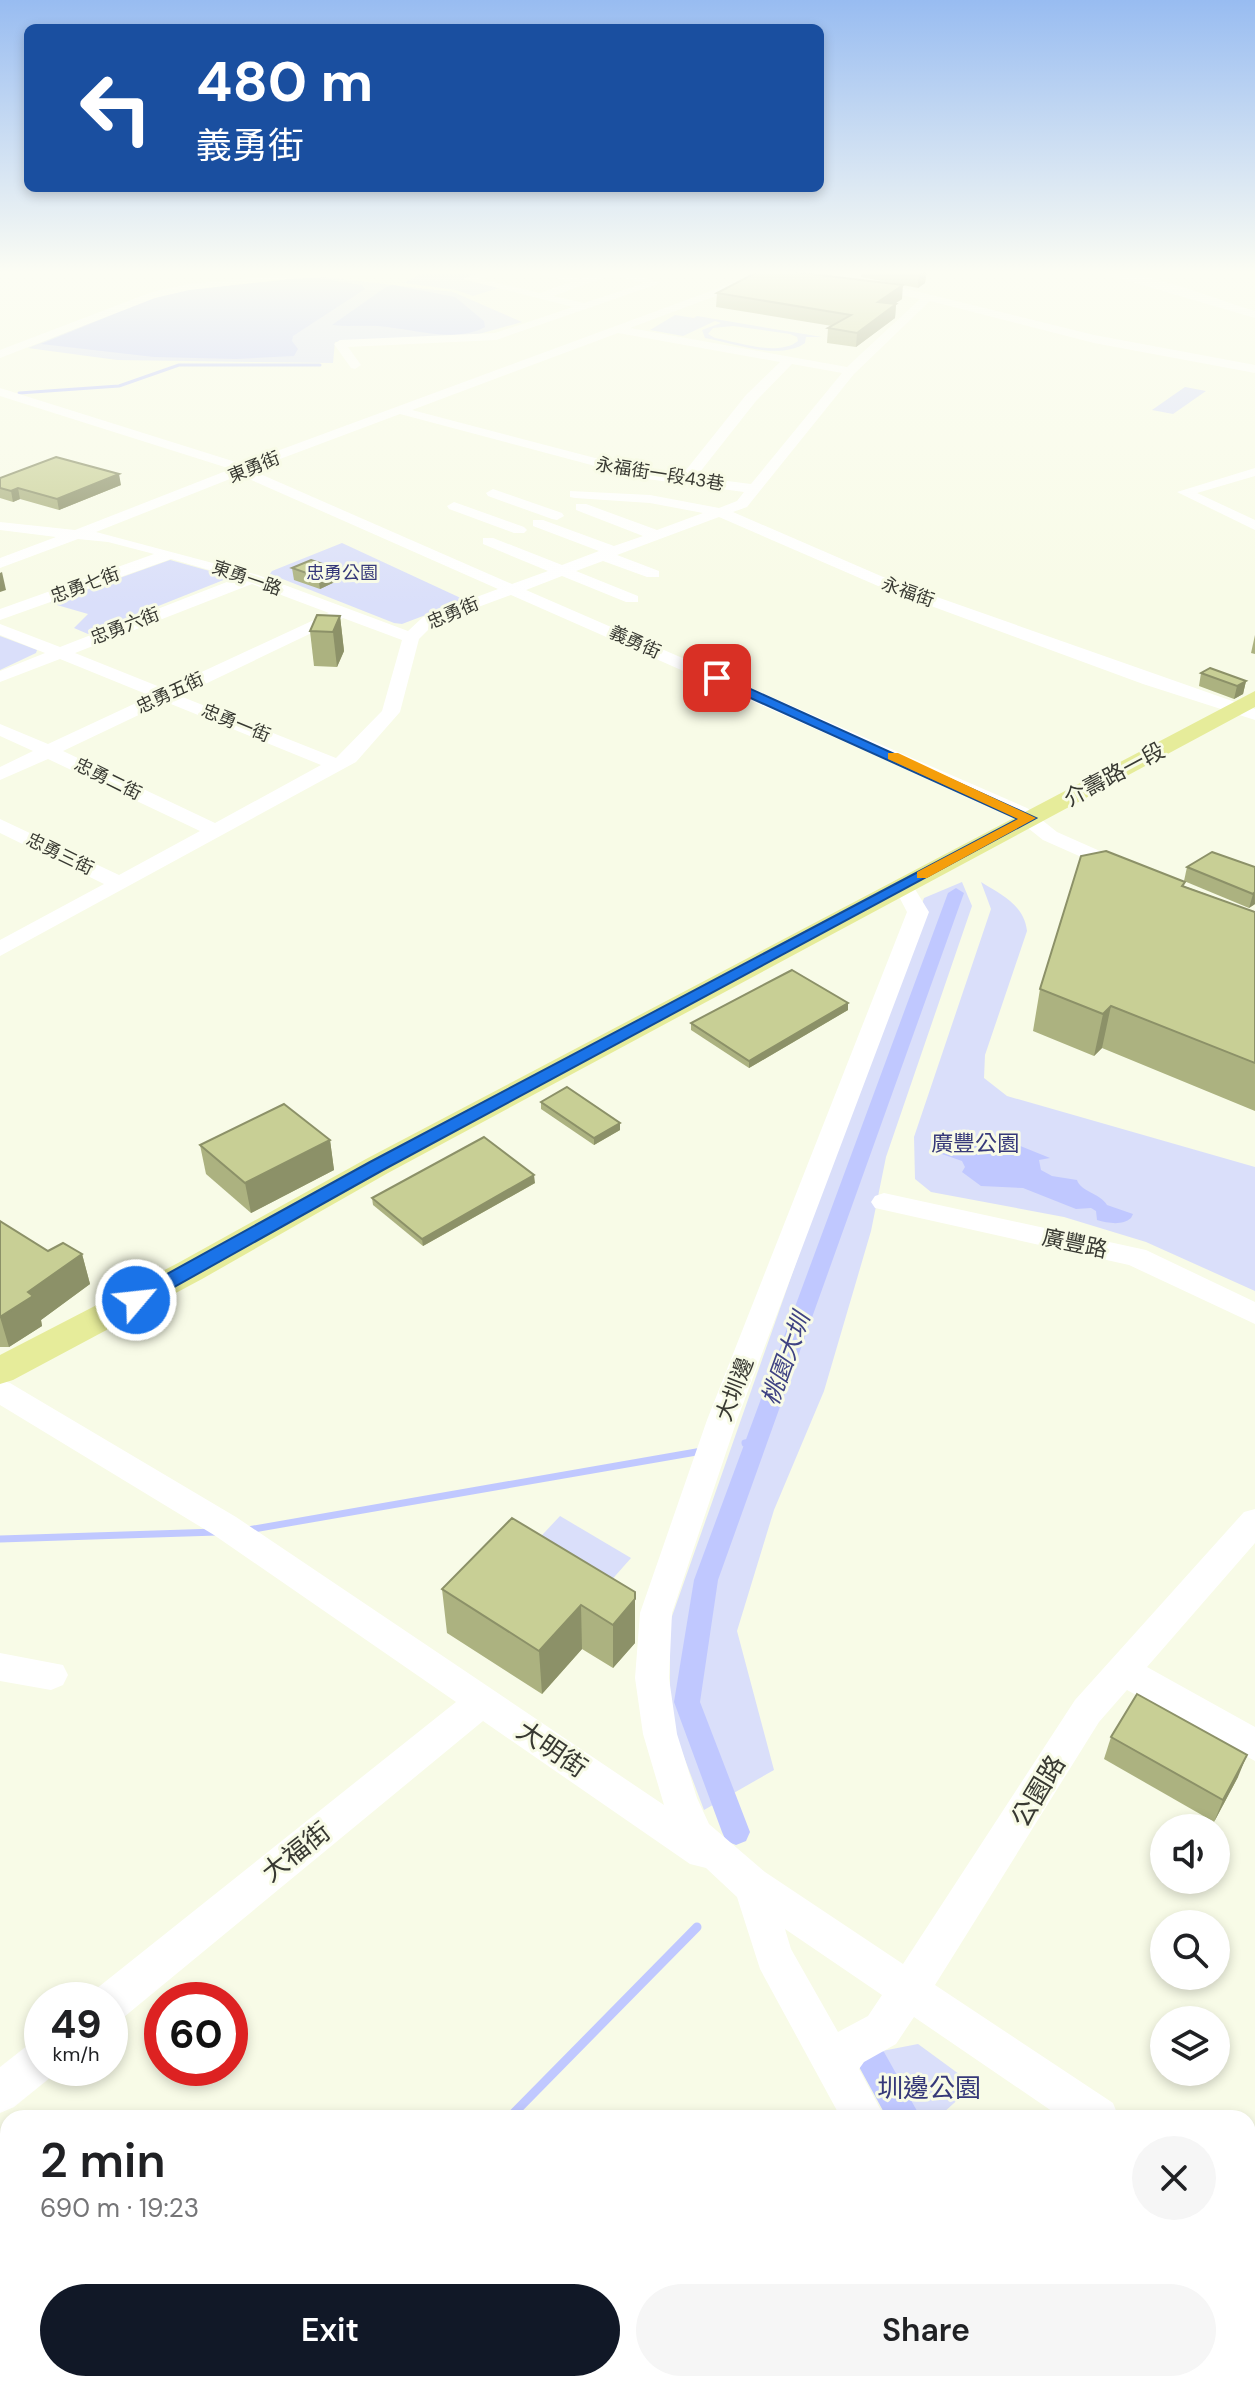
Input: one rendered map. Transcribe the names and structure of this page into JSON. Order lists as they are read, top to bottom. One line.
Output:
{"streets":{"main road":["介壽路一段"],"street":["東勇街","永福街一段43巷","東勇一路","忠勇七街","永福街","忠勇街","忠勇六街","義勇街","忠勇五街","忠勇一街","忠勇二街","忠勇三街","廣豐路","大圳邊","大明街","公園路","大福街"]},"crossings":[["東勇街","永福街一段43巷"],["東勇街","東勇一路"],["東勇街","義勇街"],["永福街一段43巷","忠勇街"],["東勇一路","忠勇七街"],["東勇一路","忠勇街"],["東勇一路","忠勇六街"],["東勇一路","忠勇五街"],["永福街","忠勇街"],["永福街","介壽路一段"],["忠勇街","義勇街"],["忠勇街","忠勇一街"],["忠勇街","忠勇二街"],["忠勇街","忠勇三街"],["忠勇六街","忠勇一街"],["義勇街","介壽路一段"],["忠勇五街","忠勇一街"],["忠勇五街","忠勇二街"],["介壽路一段","大圳邊"],["大圳邊","大明街"],["大明街","公園路"],["大明街","大福街"]],"water":["桃園大圳"],"parks":["忠勇公園","廣豐公園","圳邊公園"],"page":{"turn":["480 m","義勇街"],"speed":"49 km/h","limit":"60","heading":["2 min","690 m · 19:23"],"buttons":["Exit","Share"]}}
